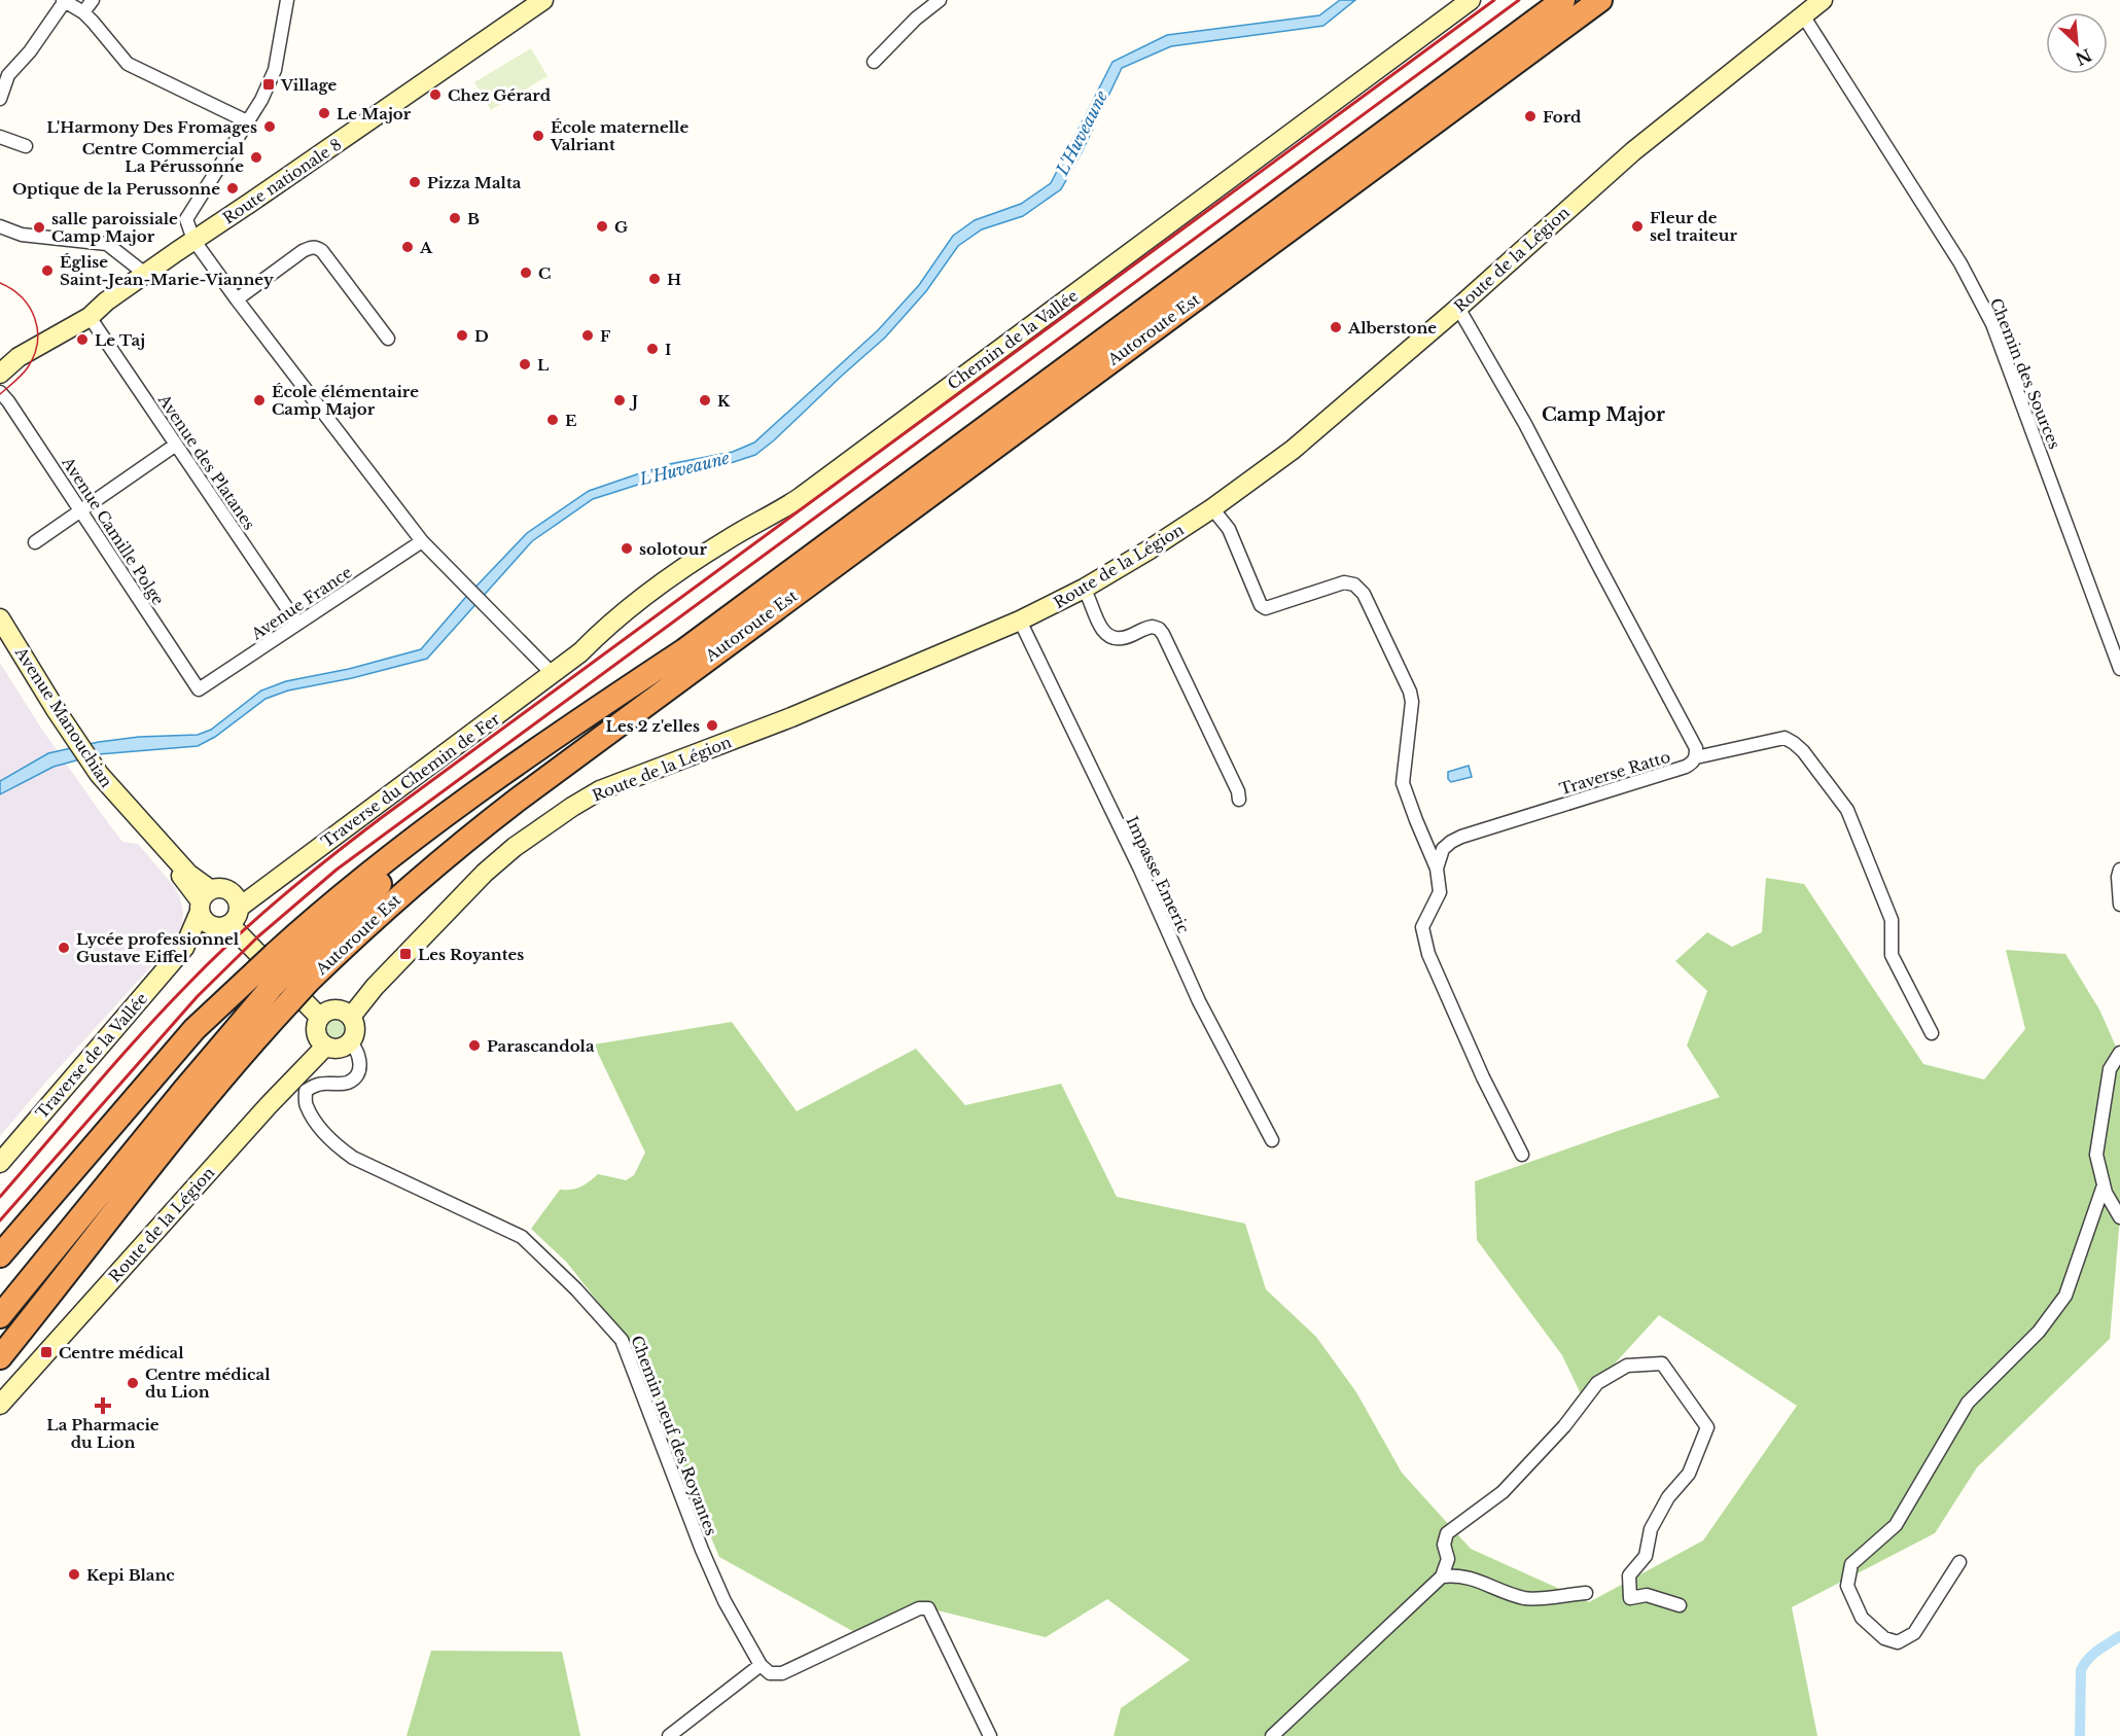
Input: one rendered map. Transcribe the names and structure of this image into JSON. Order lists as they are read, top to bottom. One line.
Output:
{"streets":{"highway":["Autoroute Est"],"main road":["Route nationale 8","Route de la Légion","Chemin de la Vallée","Avenue Manouchian","Traverse du Chemin de Fer","Traverse de la Vallée"],"street":["Chemin des Sources","Avenue des Platanes","Avenue Camille Polge","Avenue France","Traverse Ratto","Impasse Emeric","Chemin neuf des Royantes"]},"crossings":[["Route de la Légion","Chemin des Sources"],["Route de la Légion","Impasse Emeric"],["Route de la Légion","Chemin neuf des Royantes"],["Chemin de la Vallée","Traverse du Chemin de Fer"],["Avenue des Platanes","Avenue France"],["Avenue Camille Polge","Avenue France"],["Avenue Manouchian","Traverse du Chemin de Fer"],["Avenue Manouchian","Traverse de la Vallée"],["Traverse du Chemin de Fer","Traverse de la Vallée"]],"districts":["Camp Major"],"water":["L'Huveaune"],"places":{"transit":["Village","Les Royantes","Centre médical"],"other":["Chez Gérard","Le Major","Ford","L'Harmony Des Fromages","École maternelle Valriant","Centre Commercial La Pérussonne","Pizza Malta","Optique de la Perussonne","B","G","Fleur de sel traiteur","salle paroissiale Camp Major","A","Église Saint-Jean-Marie-Vianney","C","H","Alberstone","D","F","Le Taj","I","L","École élémentaire Camp Major","J","K","E","solotour","Les 2 z'elles","Lycée professionnel Gustave Eiffel","Parascandola","Centre médical du Lion","Kepi Blanc"],"health":["La Pharmacie du Lion"]},"north":"bottom right"}
